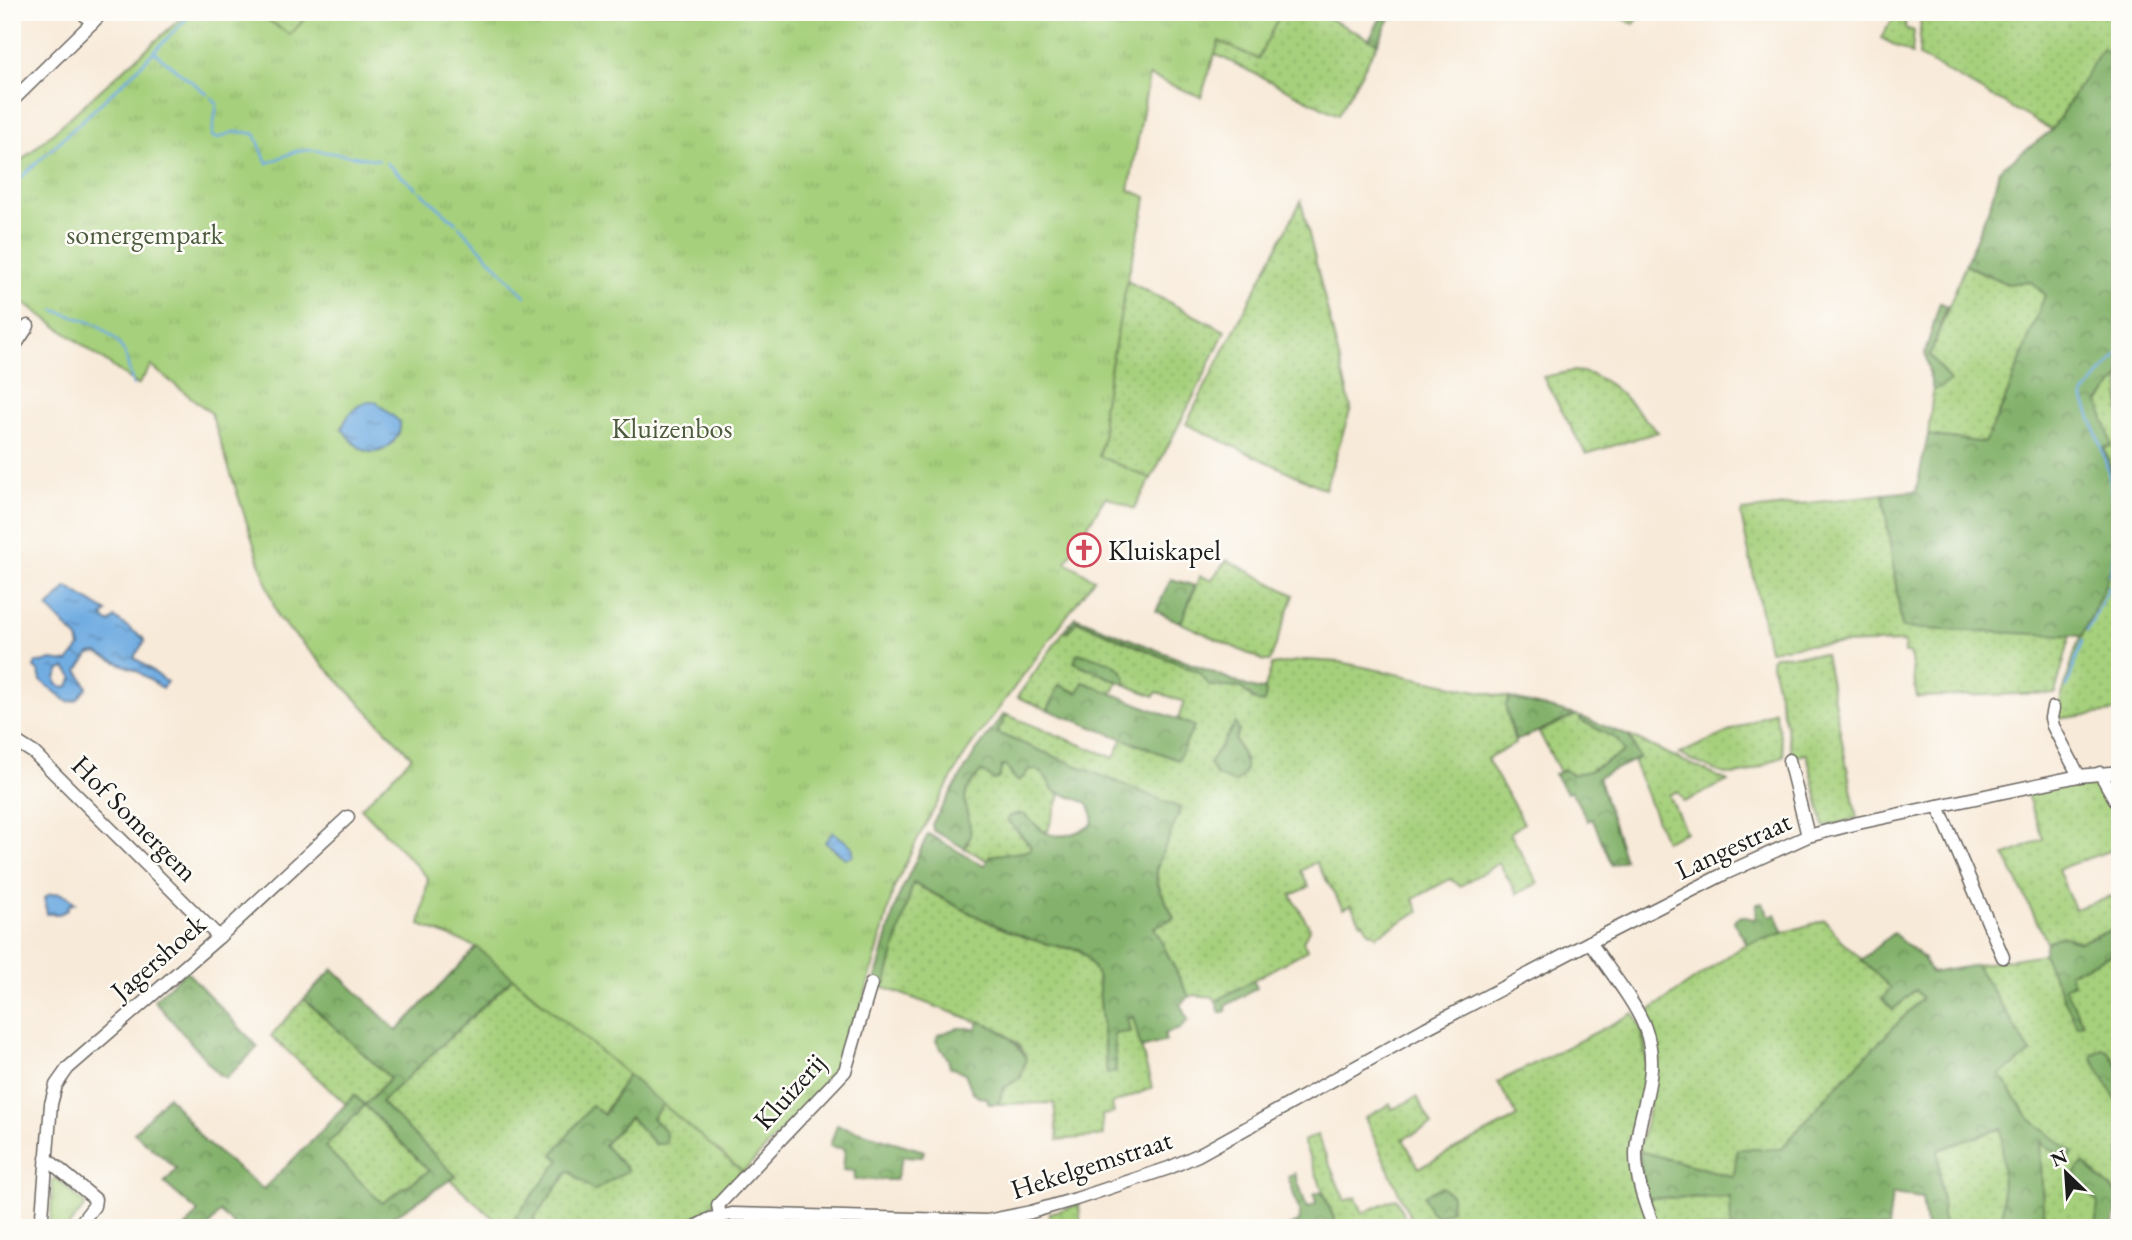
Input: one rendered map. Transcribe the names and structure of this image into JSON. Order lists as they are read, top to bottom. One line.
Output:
{"streets":{"street":["Hof Somergem","Langestraat","Jagershoek","Kluizerij","Hekelgemstraat"]},"crossings":[["Hof Somergem","Jagershoek"],["Langestraat","Hekelgemstraat"],["Kluizerij","Hekelgemstraat"]],"parks":["somergempark","Kluizenbos"],"places":{"church":["Kluiskapel"]},"north":"top left"}
